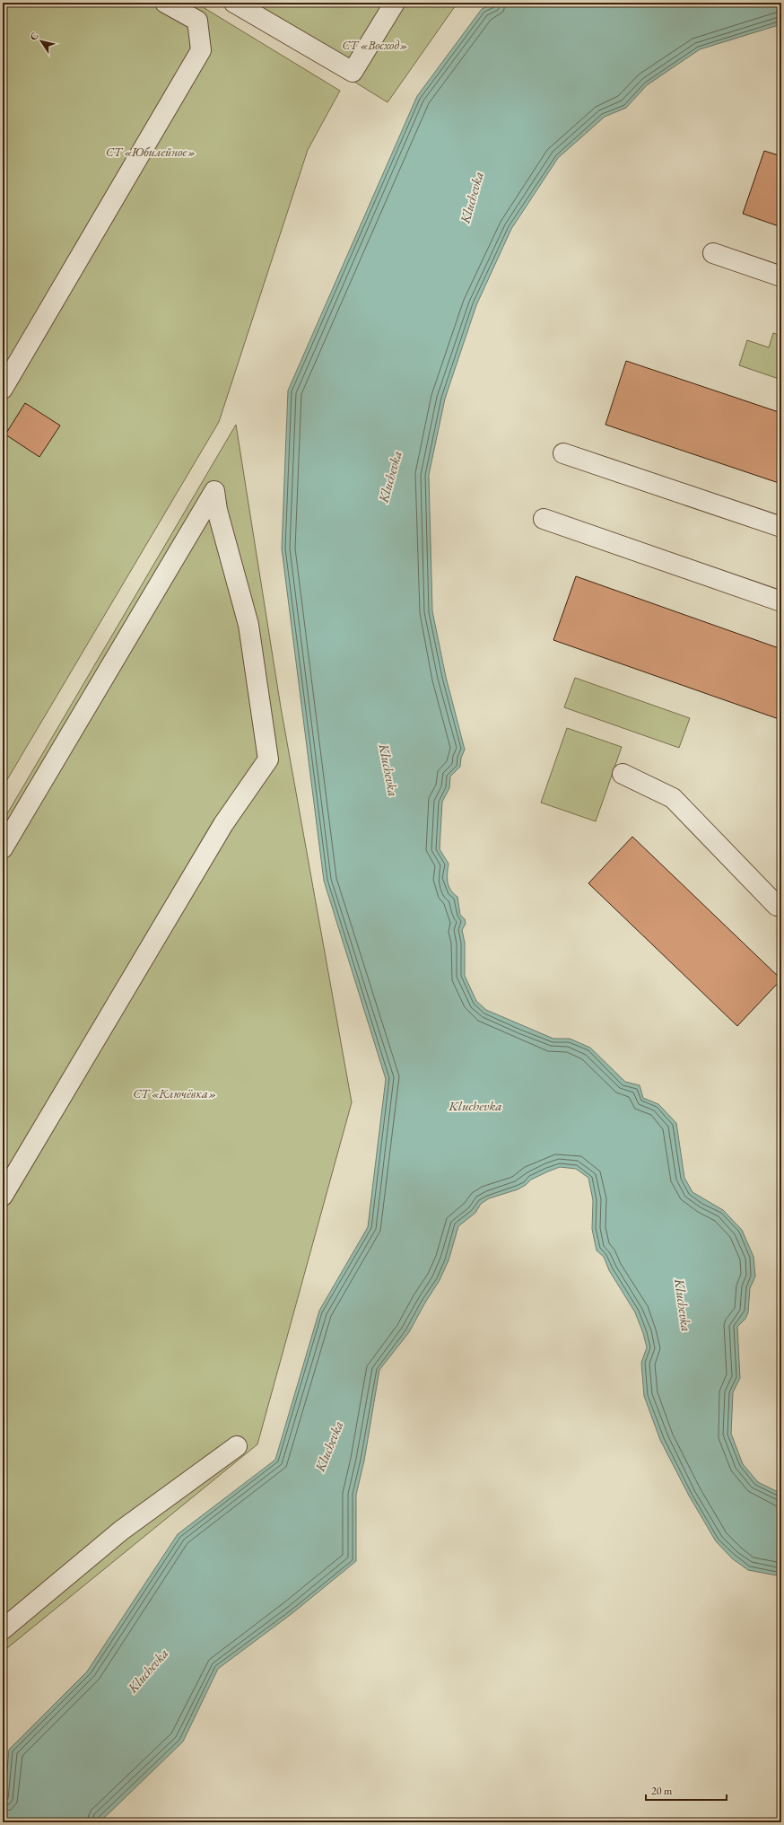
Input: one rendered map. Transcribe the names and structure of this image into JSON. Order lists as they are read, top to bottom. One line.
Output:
{"water":["Kluchevka"],"parks":["СТ «Восход»","СТ «Юбилейное»","СТ «Ключёвка»"],"scale_bar":"20 m","north":"top left"}
